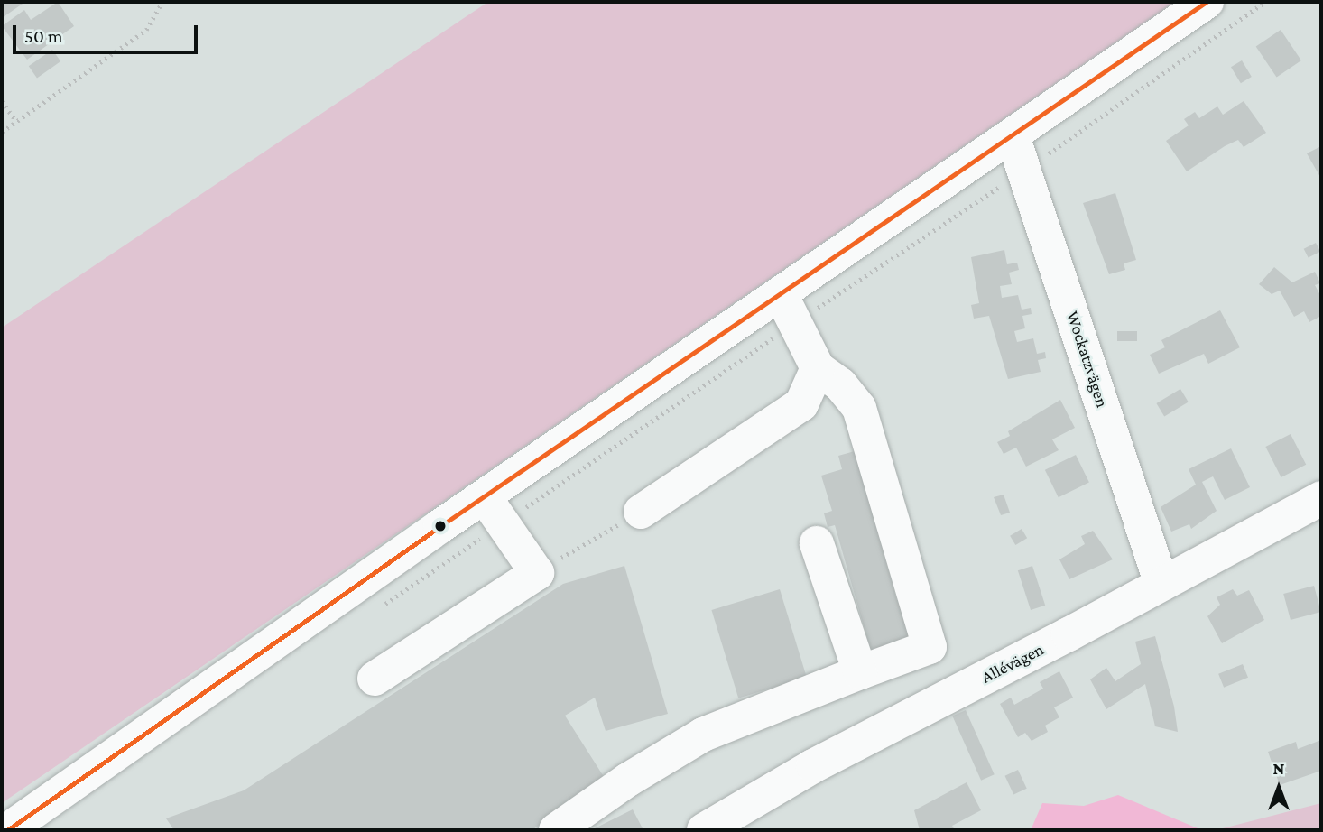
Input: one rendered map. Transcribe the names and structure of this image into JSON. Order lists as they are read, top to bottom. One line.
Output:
{"streets":{"street":["Wockatzvägen","Allévägen"]},"crossings":[["Wockatzvägen","Allévägen"]],"scale_bar":"50 m","north":"top"}
